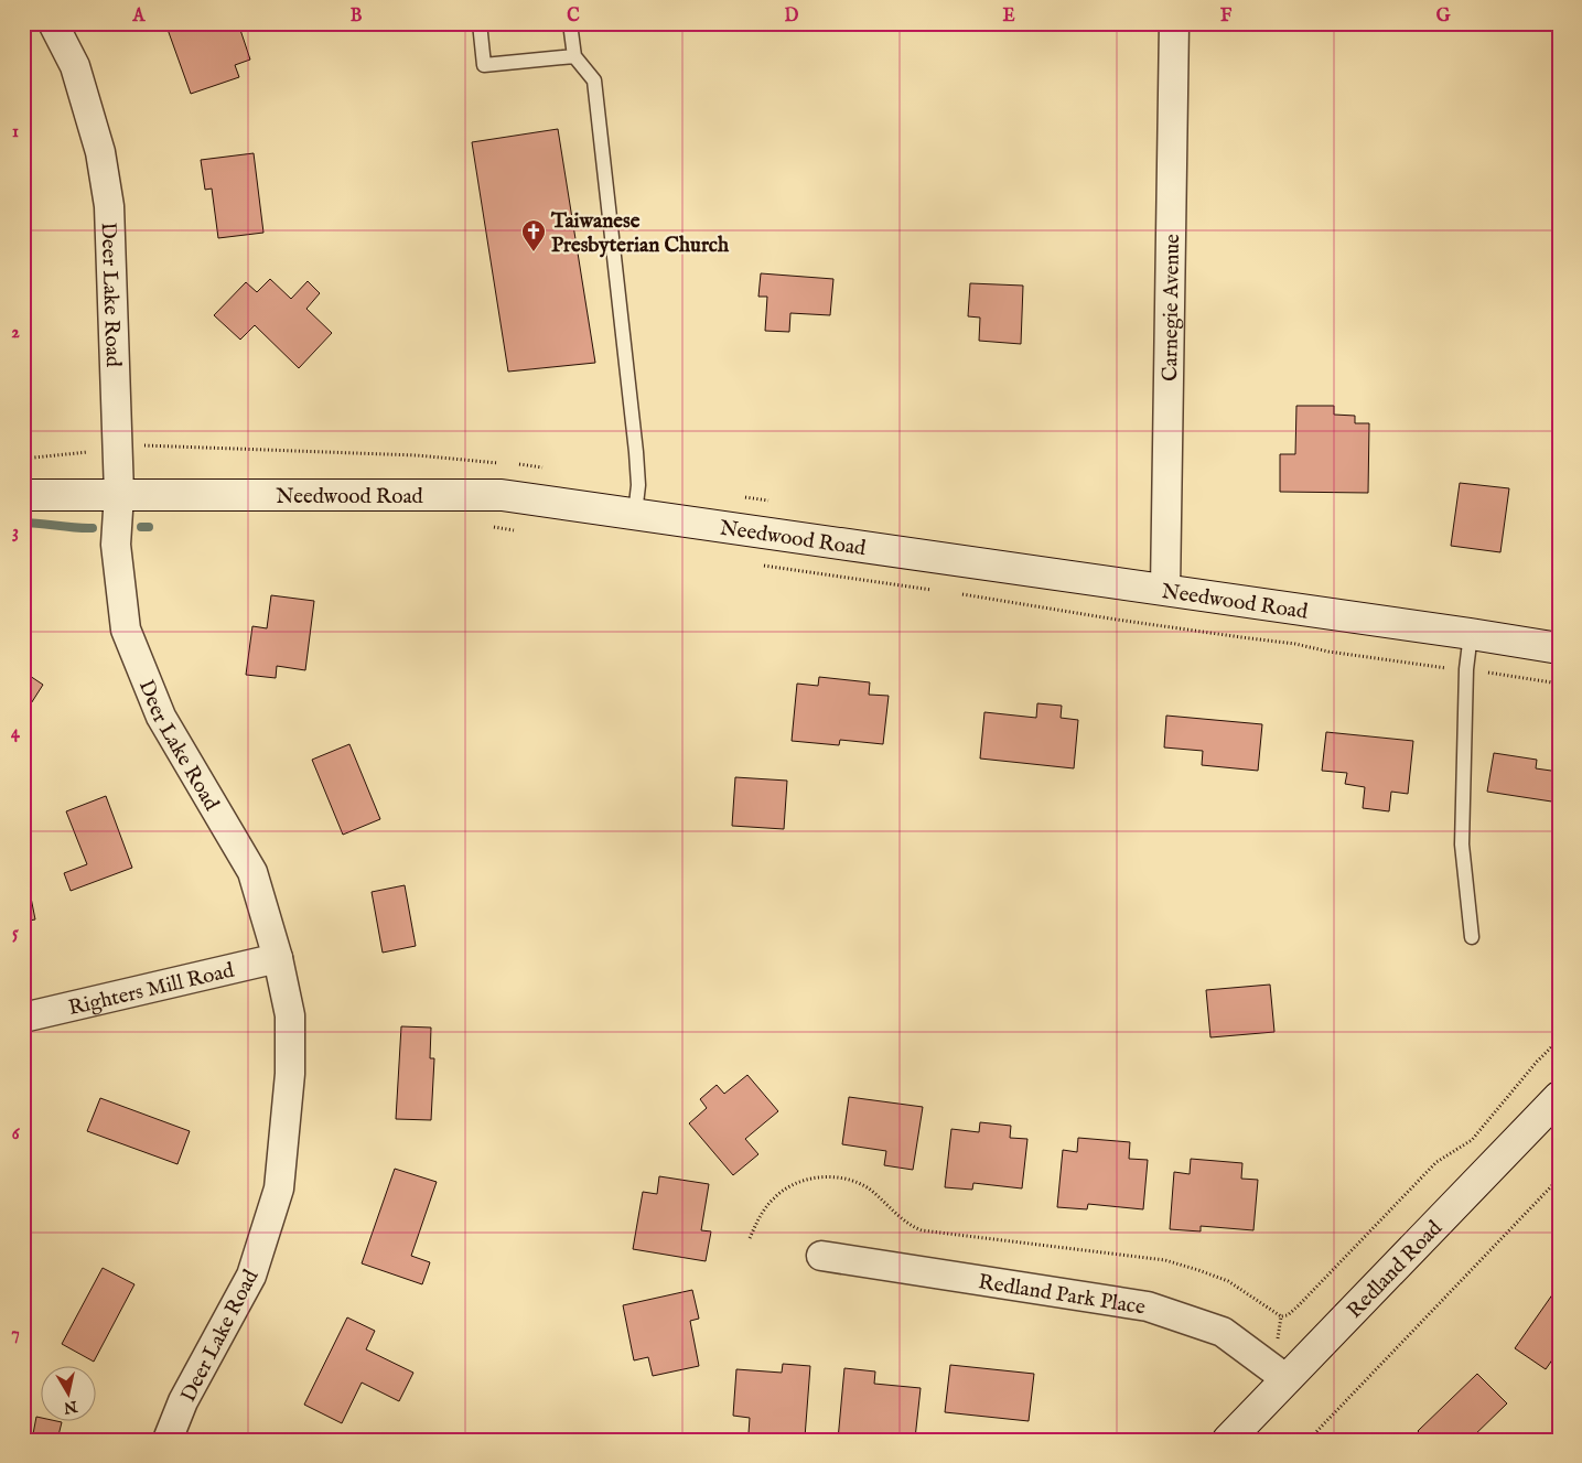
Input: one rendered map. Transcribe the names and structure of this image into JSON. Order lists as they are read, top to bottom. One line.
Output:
{"streets":{"street":["Deer Lake Road","Carnegie Avenue","Needwood Road","Righters Mill Road","Redland Road","Redland Park Place"]},"crossings":[["Deer Lake Road","Needwood Road"],["Deer Lake Road","Righters Mill Road"],["Carnegie Avenue","Needwood Road"],["Redland Road","Redland Park Place"]],"places":{"church":["Taiwanese Presbyterian Church"]},"north":"bottom","grid":{"columns":["A","B","C","D","E","F","G"],"rows":["1","2","3","4","5","6","7"]}}
